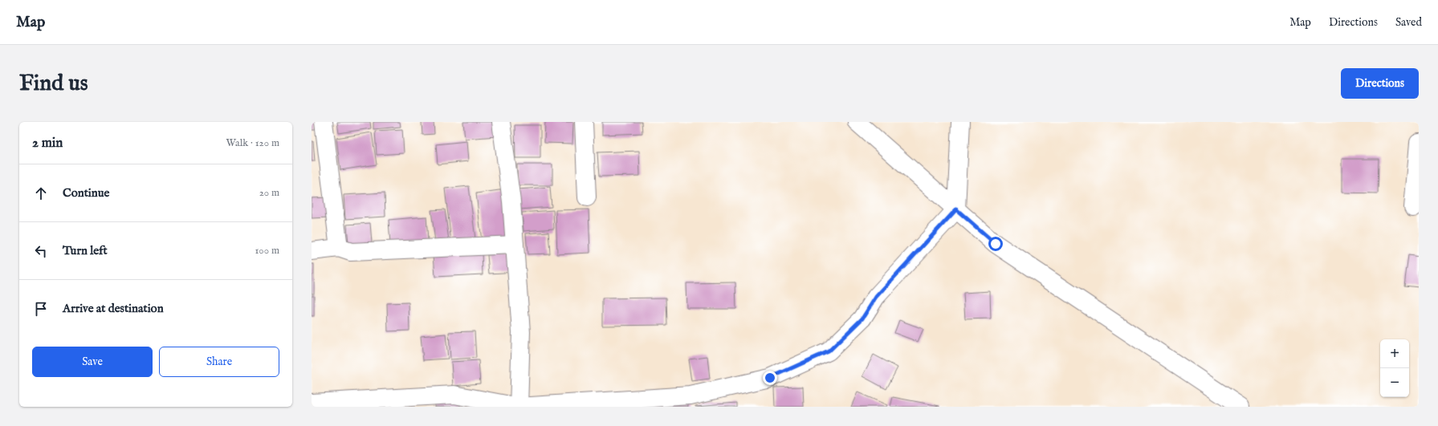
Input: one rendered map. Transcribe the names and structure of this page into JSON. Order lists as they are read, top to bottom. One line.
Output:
{"page":{"header":"Map","nav":["Map","Directions","Saved"],"buttons":["Directions",["Save","Share"]],"title":"Find us","heading":["2 min","Walk · 120 m"],"list":[["Continue","20 m"],["Turn left","100 m"],"Arrive at destination"],"map_buttons":["+","−"]}}
